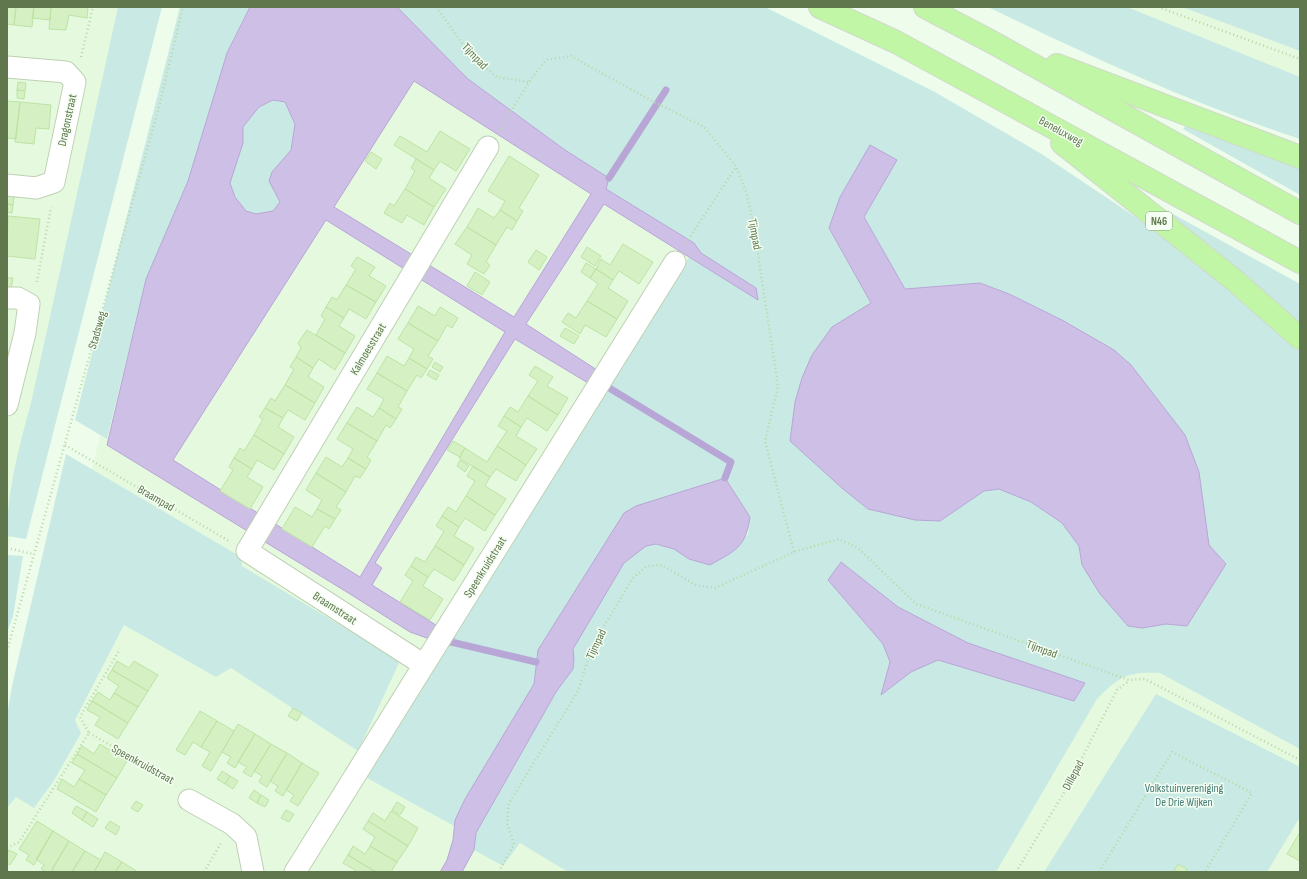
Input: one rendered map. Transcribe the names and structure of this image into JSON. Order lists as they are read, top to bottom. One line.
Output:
{"streets":{"highway":["Beneluxweg","N46"],"street":["Dragonstraat","Kalmoesstraat","Speenkruidstraat","Braamstraat"],"path":["Tijmpad","Stadsweg","Braampad","Dillepad"]},"crossings":[["Tijmpad","Dillepad"],["Beneluxweg","N46"],["Stadsweg","Braampad"],["Kalmoesstraat","Braampad"],["Kalmoesstraat","Braamstraat"],["Braampad","Braamstraat"],["Speenkruidstraat","Braamstraat"]],"parks":["Volkstuinvereniging De Drie Wijken"]}
